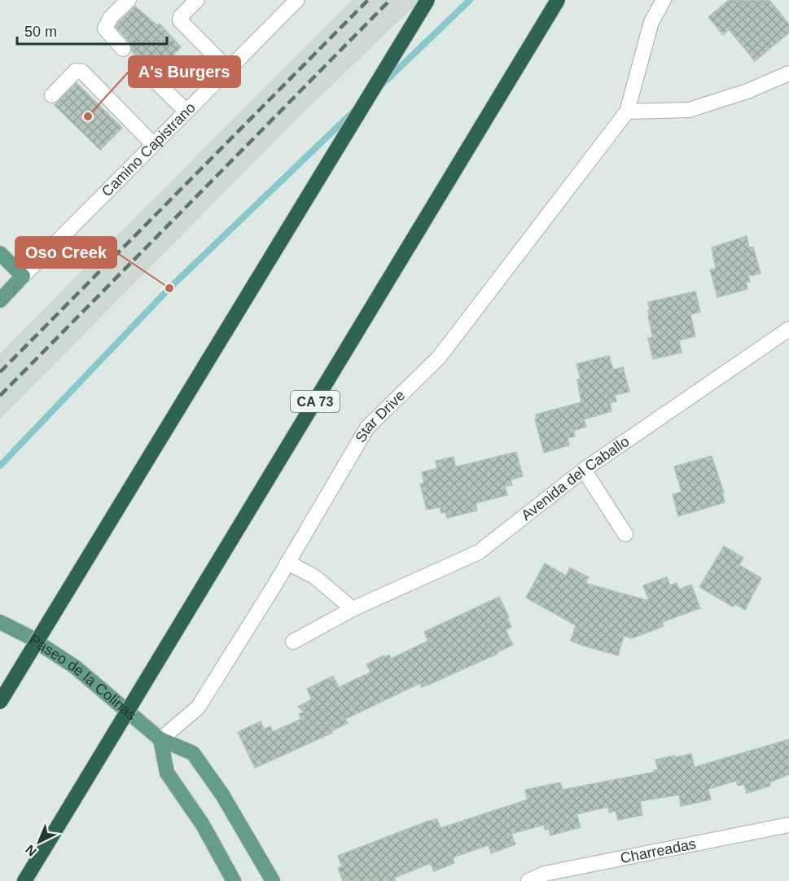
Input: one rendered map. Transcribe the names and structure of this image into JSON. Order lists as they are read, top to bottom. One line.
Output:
{"streets":{"highway":["CA 73"],"main road":["Camino Capistrano","Paseo de la Colinas"],"street":["Star Drive","Avenida del Caballo","Charreadas"]},"crossings":[["Star Drive","Paseo de la Colinas"]],"places":["A's Burgers","Oso Creek"],"scale_bar":"50 m","north":"bottom left"}
